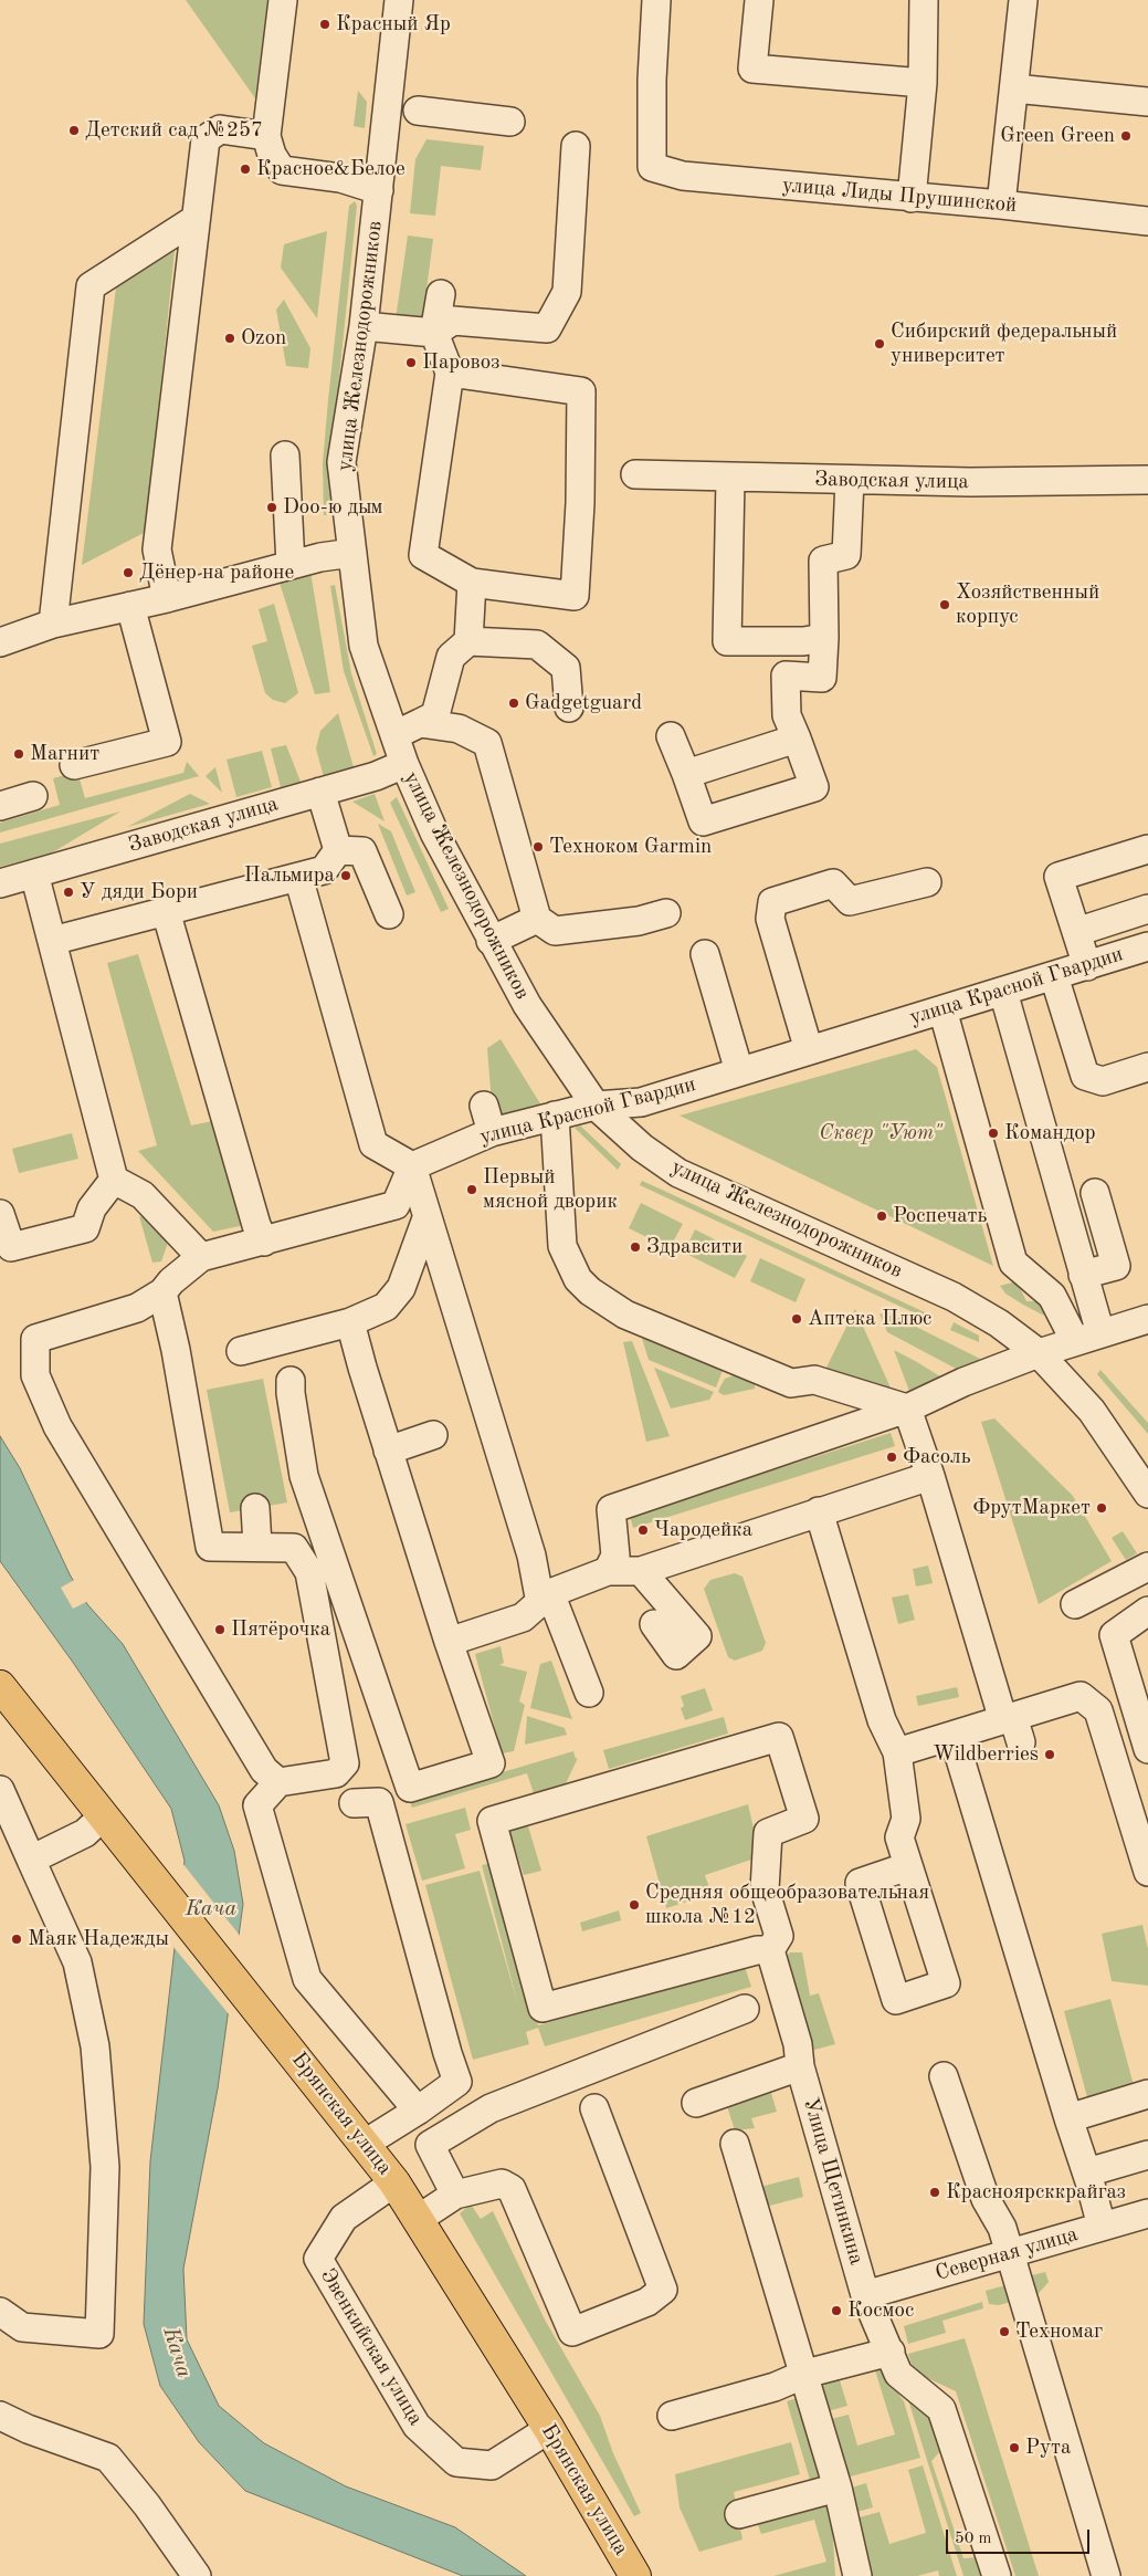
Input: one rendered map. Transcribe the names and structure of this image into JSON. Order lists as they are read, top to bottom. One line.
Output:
{"streets":{"highway":["Брянская улица"],"street":["улица Лиды Прушинской","улица Железнодорожников","Заводская улица","улица Красной Гвардии","Улица Щетинкина","Северная улица","Эвенкийская улица"]},"crossings":[["улица Железнодорожников","Заводская улица"],["улица Железнодорожников","улица Красной Гвардии"],["Брянская улица","Эвенкийская улица"],["Улица Щетинкина","Северная улица"]],"water":["Кача"],"parks":["Сквер \"Уют\""],"places":["Красный Яр","Детский сад №257","Green Green","Красное&Белое","Ozon","Сибирский федеральный университет","Паровоз","Doo-ю дым","Дёнер на районе","Хозяйственный корпус","Gadgetguard","Магнит","Техноком Garmin","Пальмира","У дяди Бори","Командор","Первый мясной дворик","Роспечать","Здравсити","Аптека Плюс","Фасоль","ФрутМаркет","Чародейка","Пятёрочка","Wildberries","Средняя общеобразовательная школа №12","Маяк Надежды","Красноярсккрайгаз","Космос","Техномаг","Рута"],"scale_bar":"50 m"}
